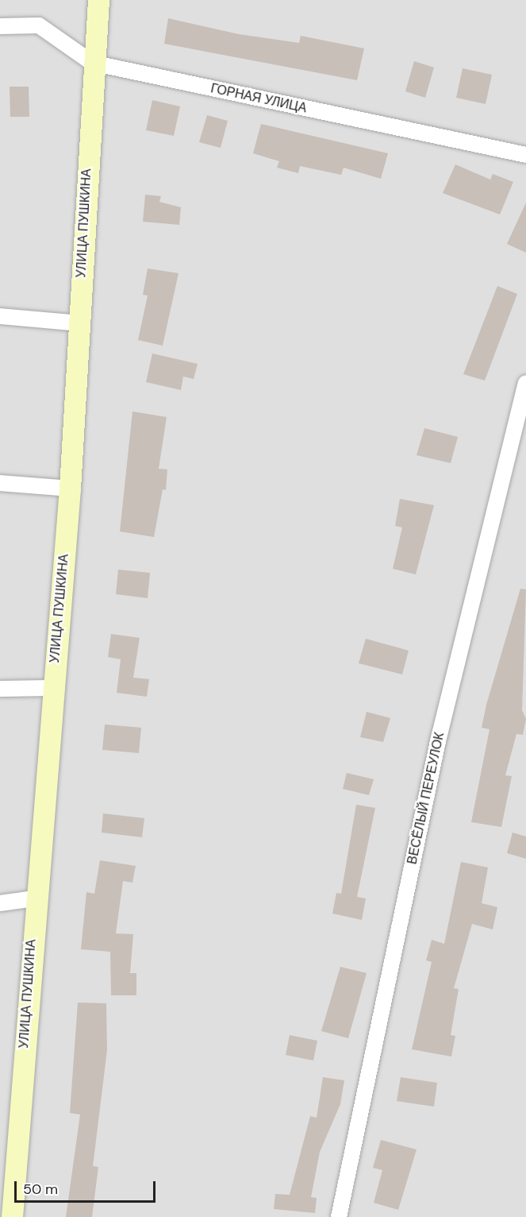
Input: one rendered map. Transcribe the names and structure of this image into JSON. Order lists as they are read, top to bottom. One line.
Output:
{"streets":{"main road":["УЛИЦА ПУШКИНА"],"street":["ГОРНАЯ УЛИЦА","ВЕСЁЛЫЙ ПЕРЕУЛОК"]},"crossings":[["ГОРНАЯ УЛИЦА","УЛИЦА ПУШКИНА"]],"scale_bar":"50 m"}
